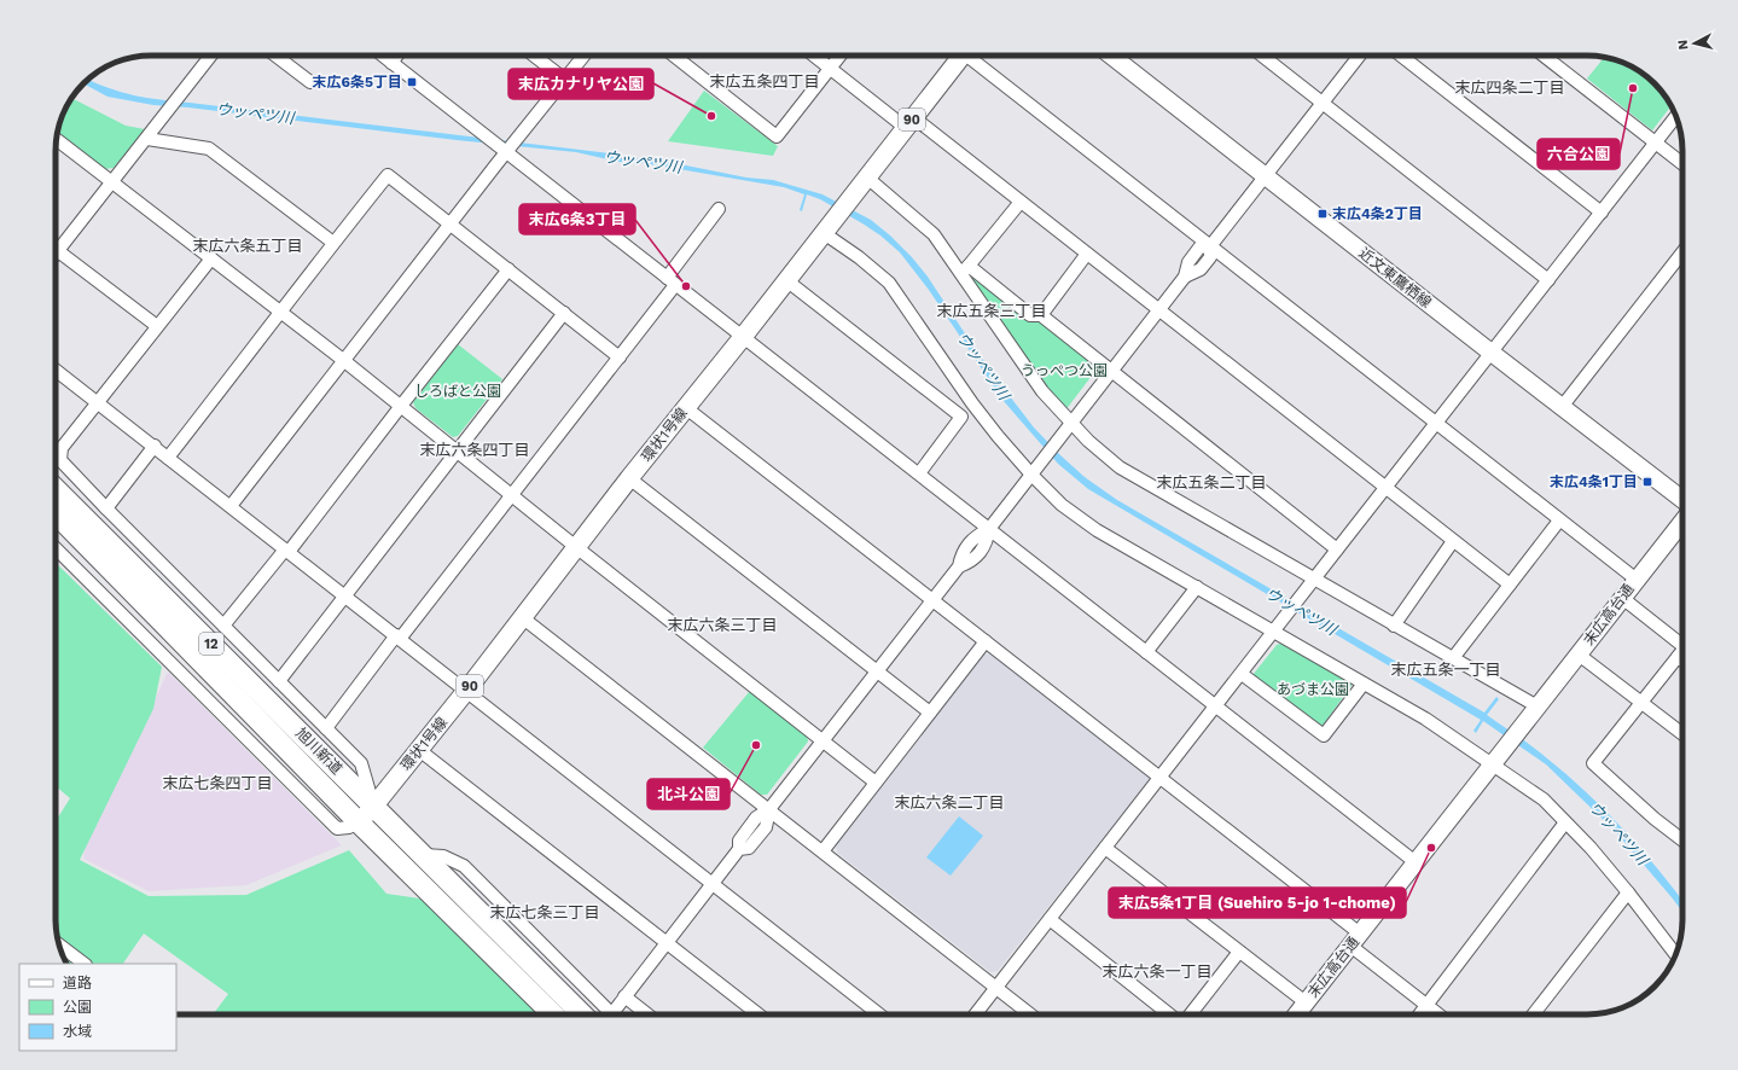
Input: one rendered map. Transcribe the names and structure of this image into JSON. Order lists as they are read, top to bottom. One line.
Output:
{"streets":{"highway":["12","旭川新道"],"main road":["90","環状1号線"],"street":["近文東鷹栖線","末広高台通"]},"crossings":[["環状1号線","旭川新道"]],"districts":["末広五条四丁目","末広四条二丁目","末広六条五丁目","末広五条三丁目","末広六条四丁目","末広五条二丁目","末広六条三丁目","末広五条一丁目","末広七条四丁目","末広六条二丁目","末広七条三丁目","末広六条一丁目"],"water":["ウッペツ川"],"parks":["うっぺつ公園","しろばと公園","あづま公園"],"places":{"transit":["末広6条5丁目","末広4条2丁目","末広4条1丁目"],"other":["六合公園","末広カナリヤ公園","末広6条3丁目","北斗公園","末広5条1丁目 (Suehiro 5-jo 1-chome)"]},"legend":["道路","公園","水域"],"north":"left"}
